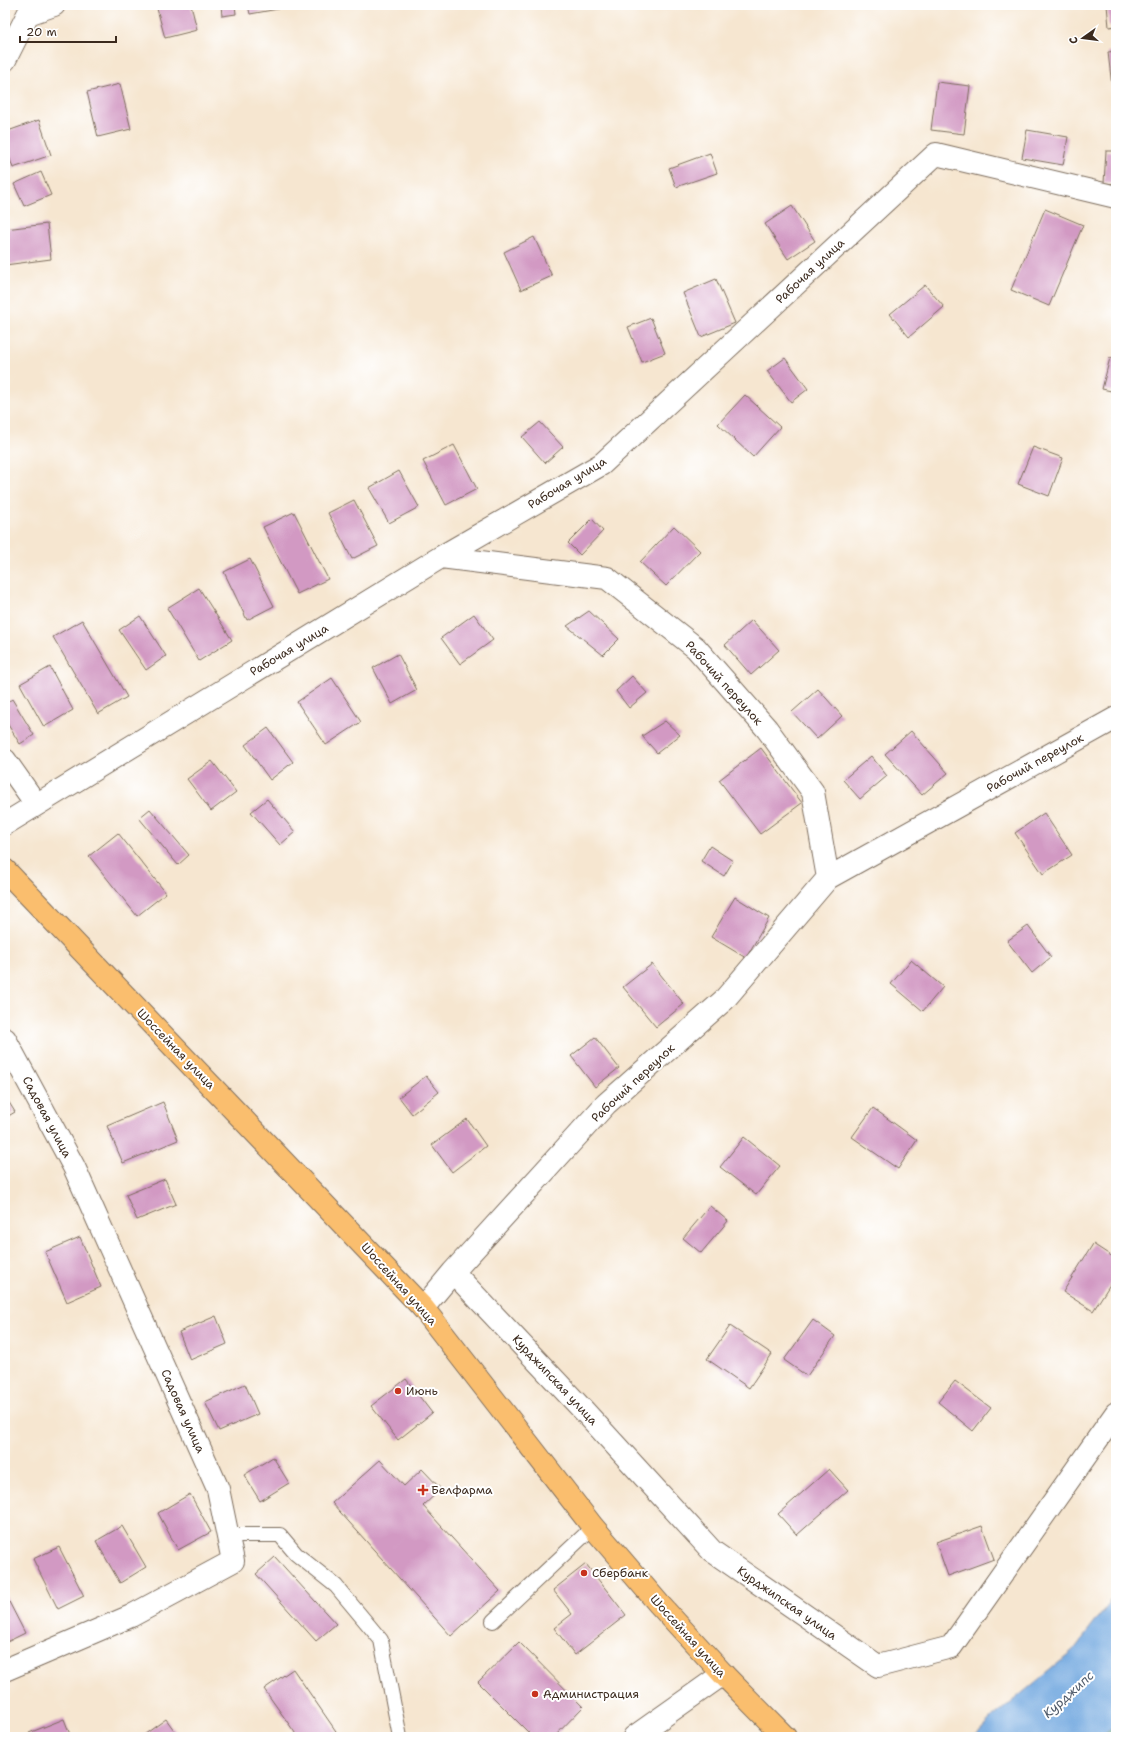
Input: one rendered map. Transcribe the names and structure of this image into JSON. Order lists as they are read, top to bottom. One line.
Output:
{"streets":{"main road":["Шоссейная улица"],"street":["Рабочая улица","Рабочий переулок","Садовая улица","Курджипская улица"]},"crossings":[["Рабочая улица","Рабочий переулок"],["Рабочий переулок","Шоссейная улица"],["Рабочий переулок","Курджипская улица"]],"water":["Курджипс"],"places":{"other":["Июнь","Сбербанк","Администрация"],"health":["Белфарма"]},"scale_bar":"20 m","north":"left"}
